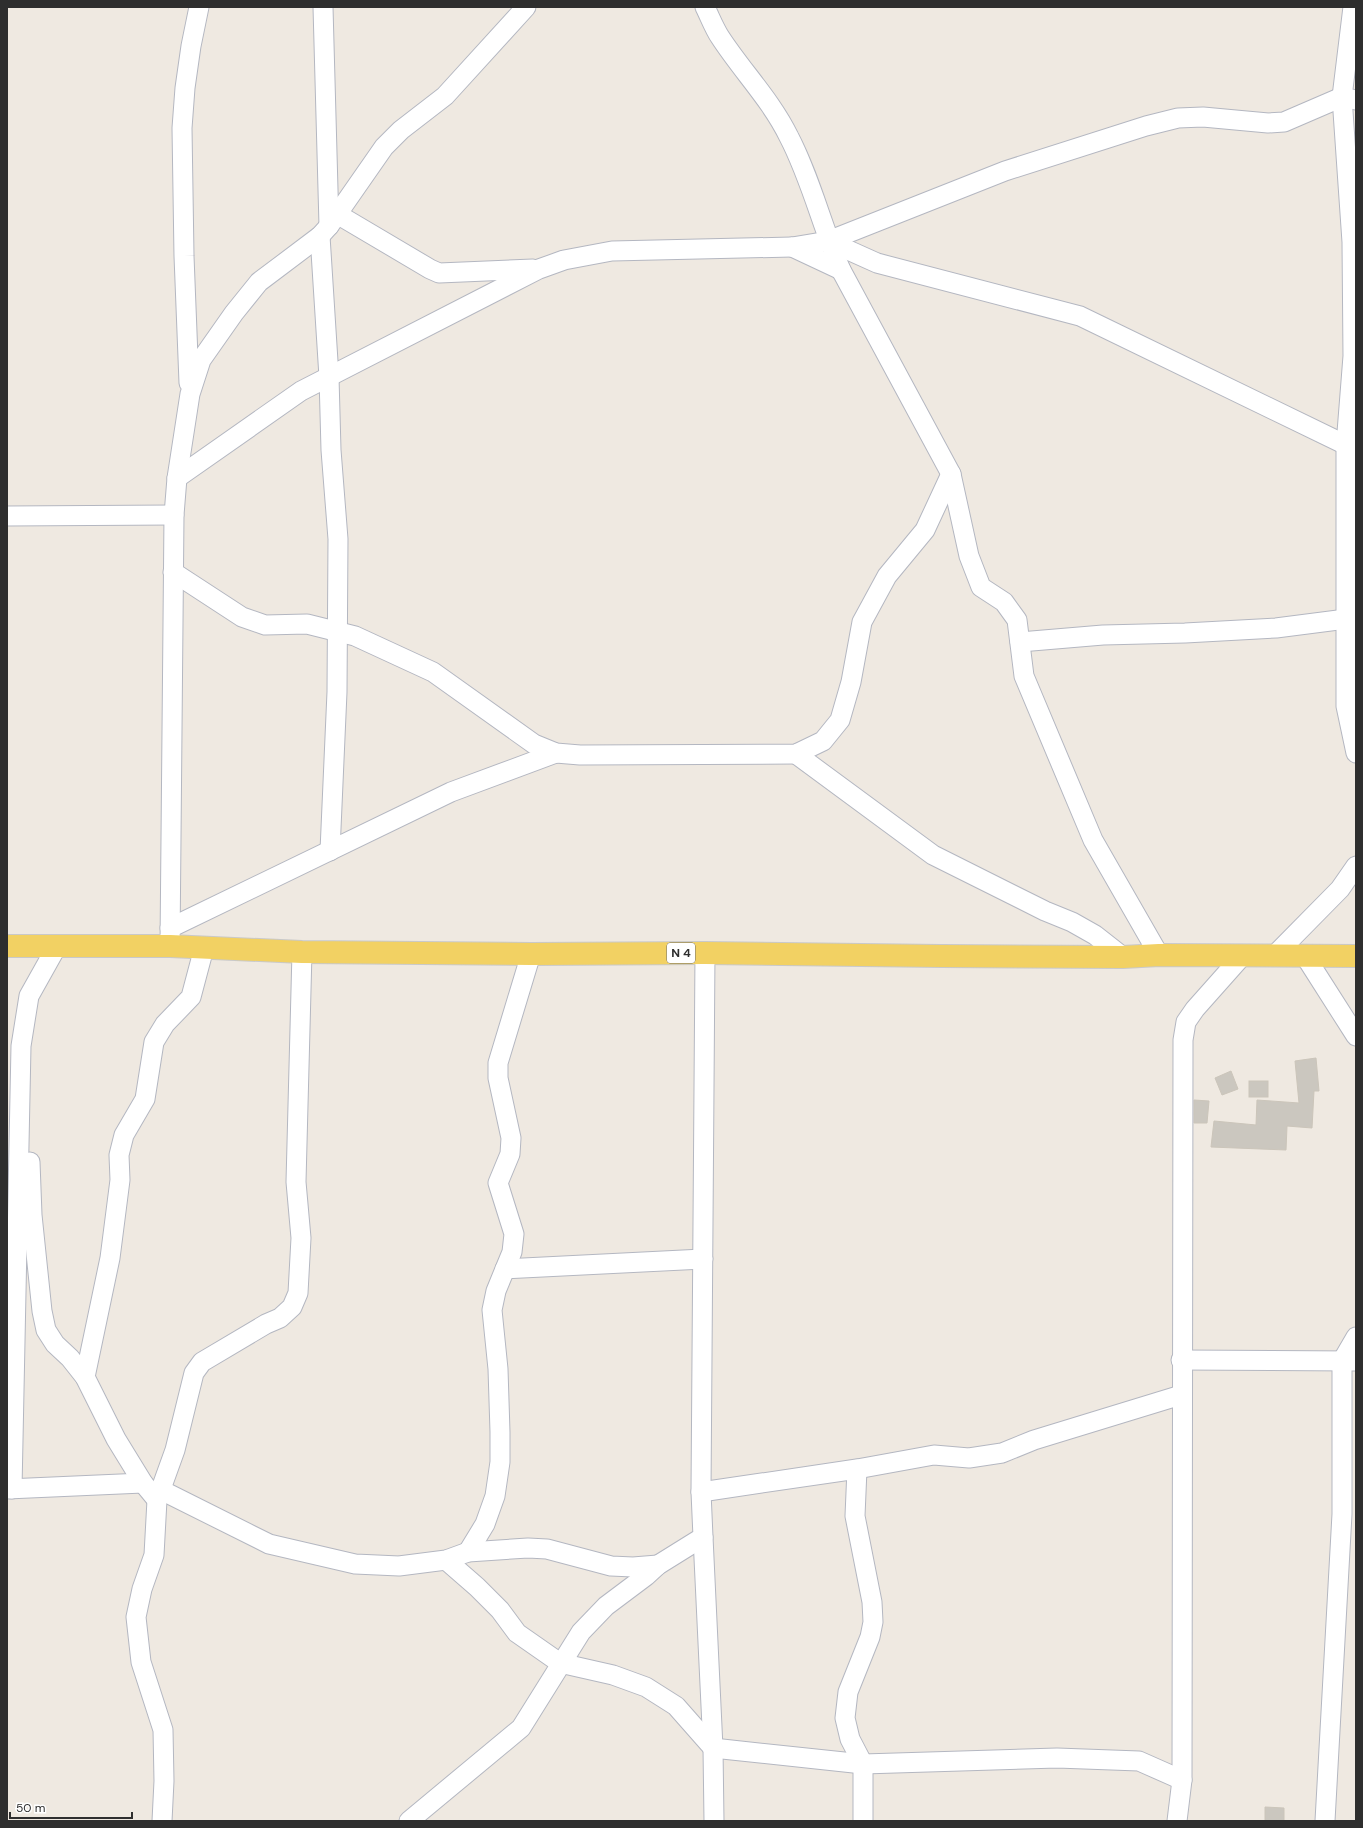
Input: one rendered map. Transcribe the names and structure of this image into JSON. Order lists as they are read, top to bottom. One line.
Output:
{"streets":{"main road":["N 4"]},"scale_bar":"50 m"}
